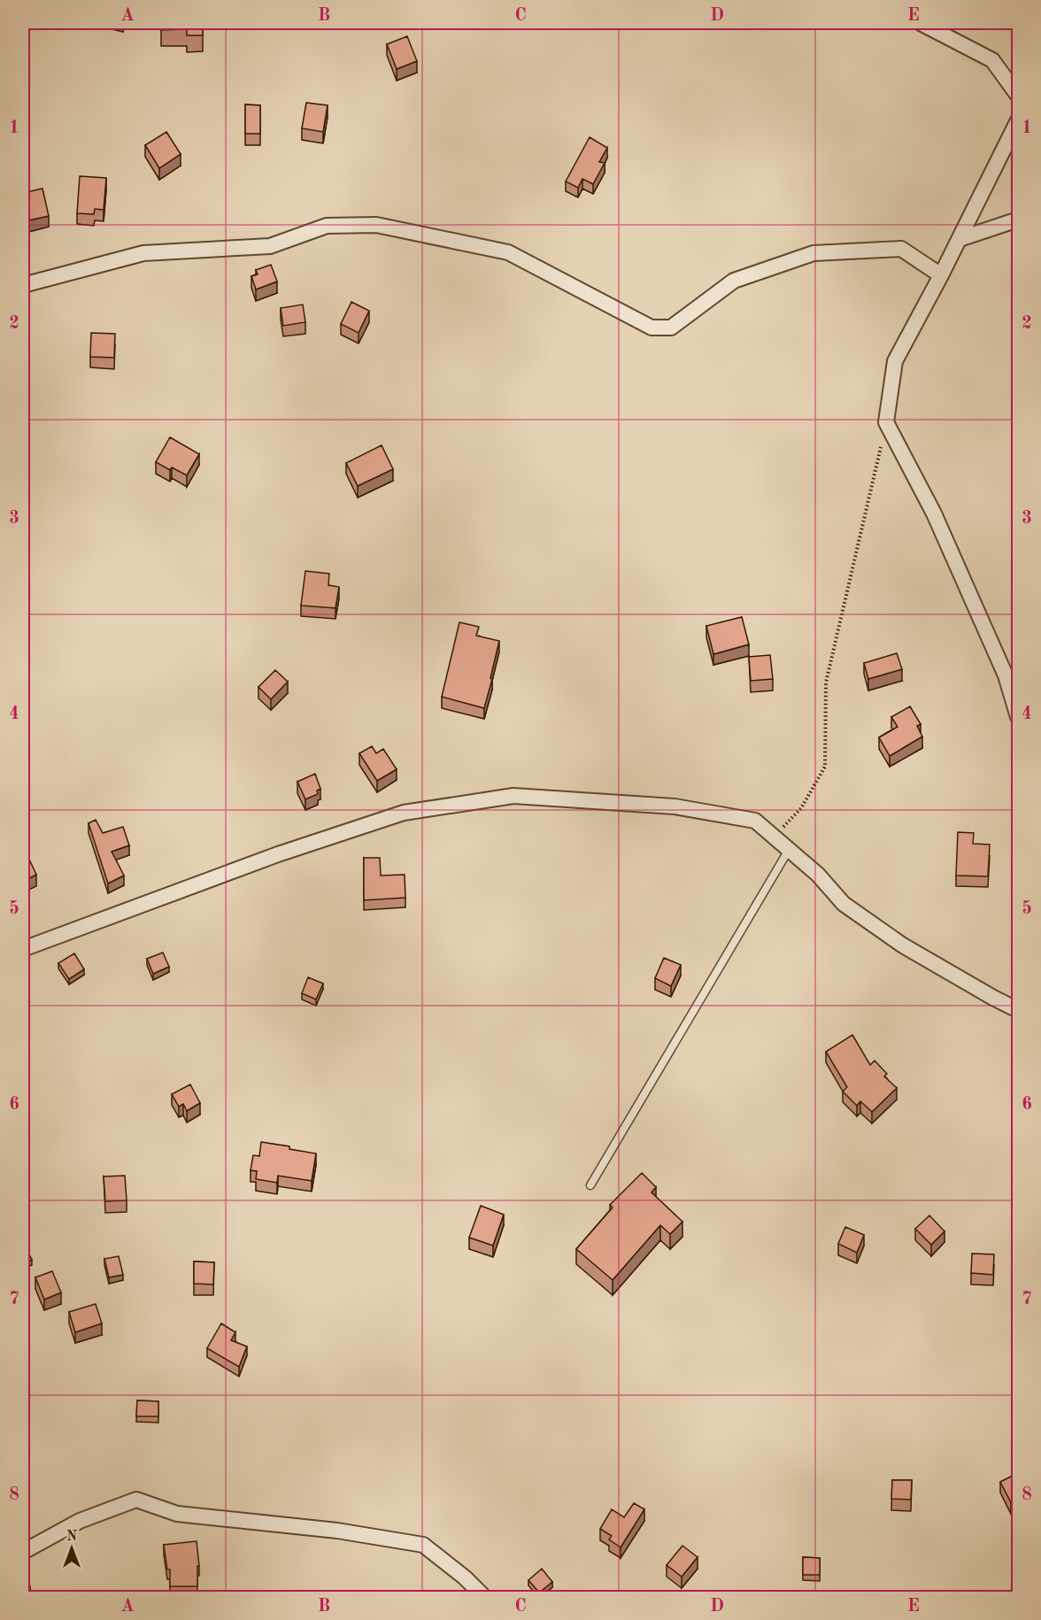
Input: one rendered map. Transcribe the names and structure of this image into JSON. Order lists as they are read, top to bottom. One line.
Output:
{"north":"top","grid":{"columns":["A","B","C","D","E"],"rows":["1","2","3","4","5","6","7","8"]}}
